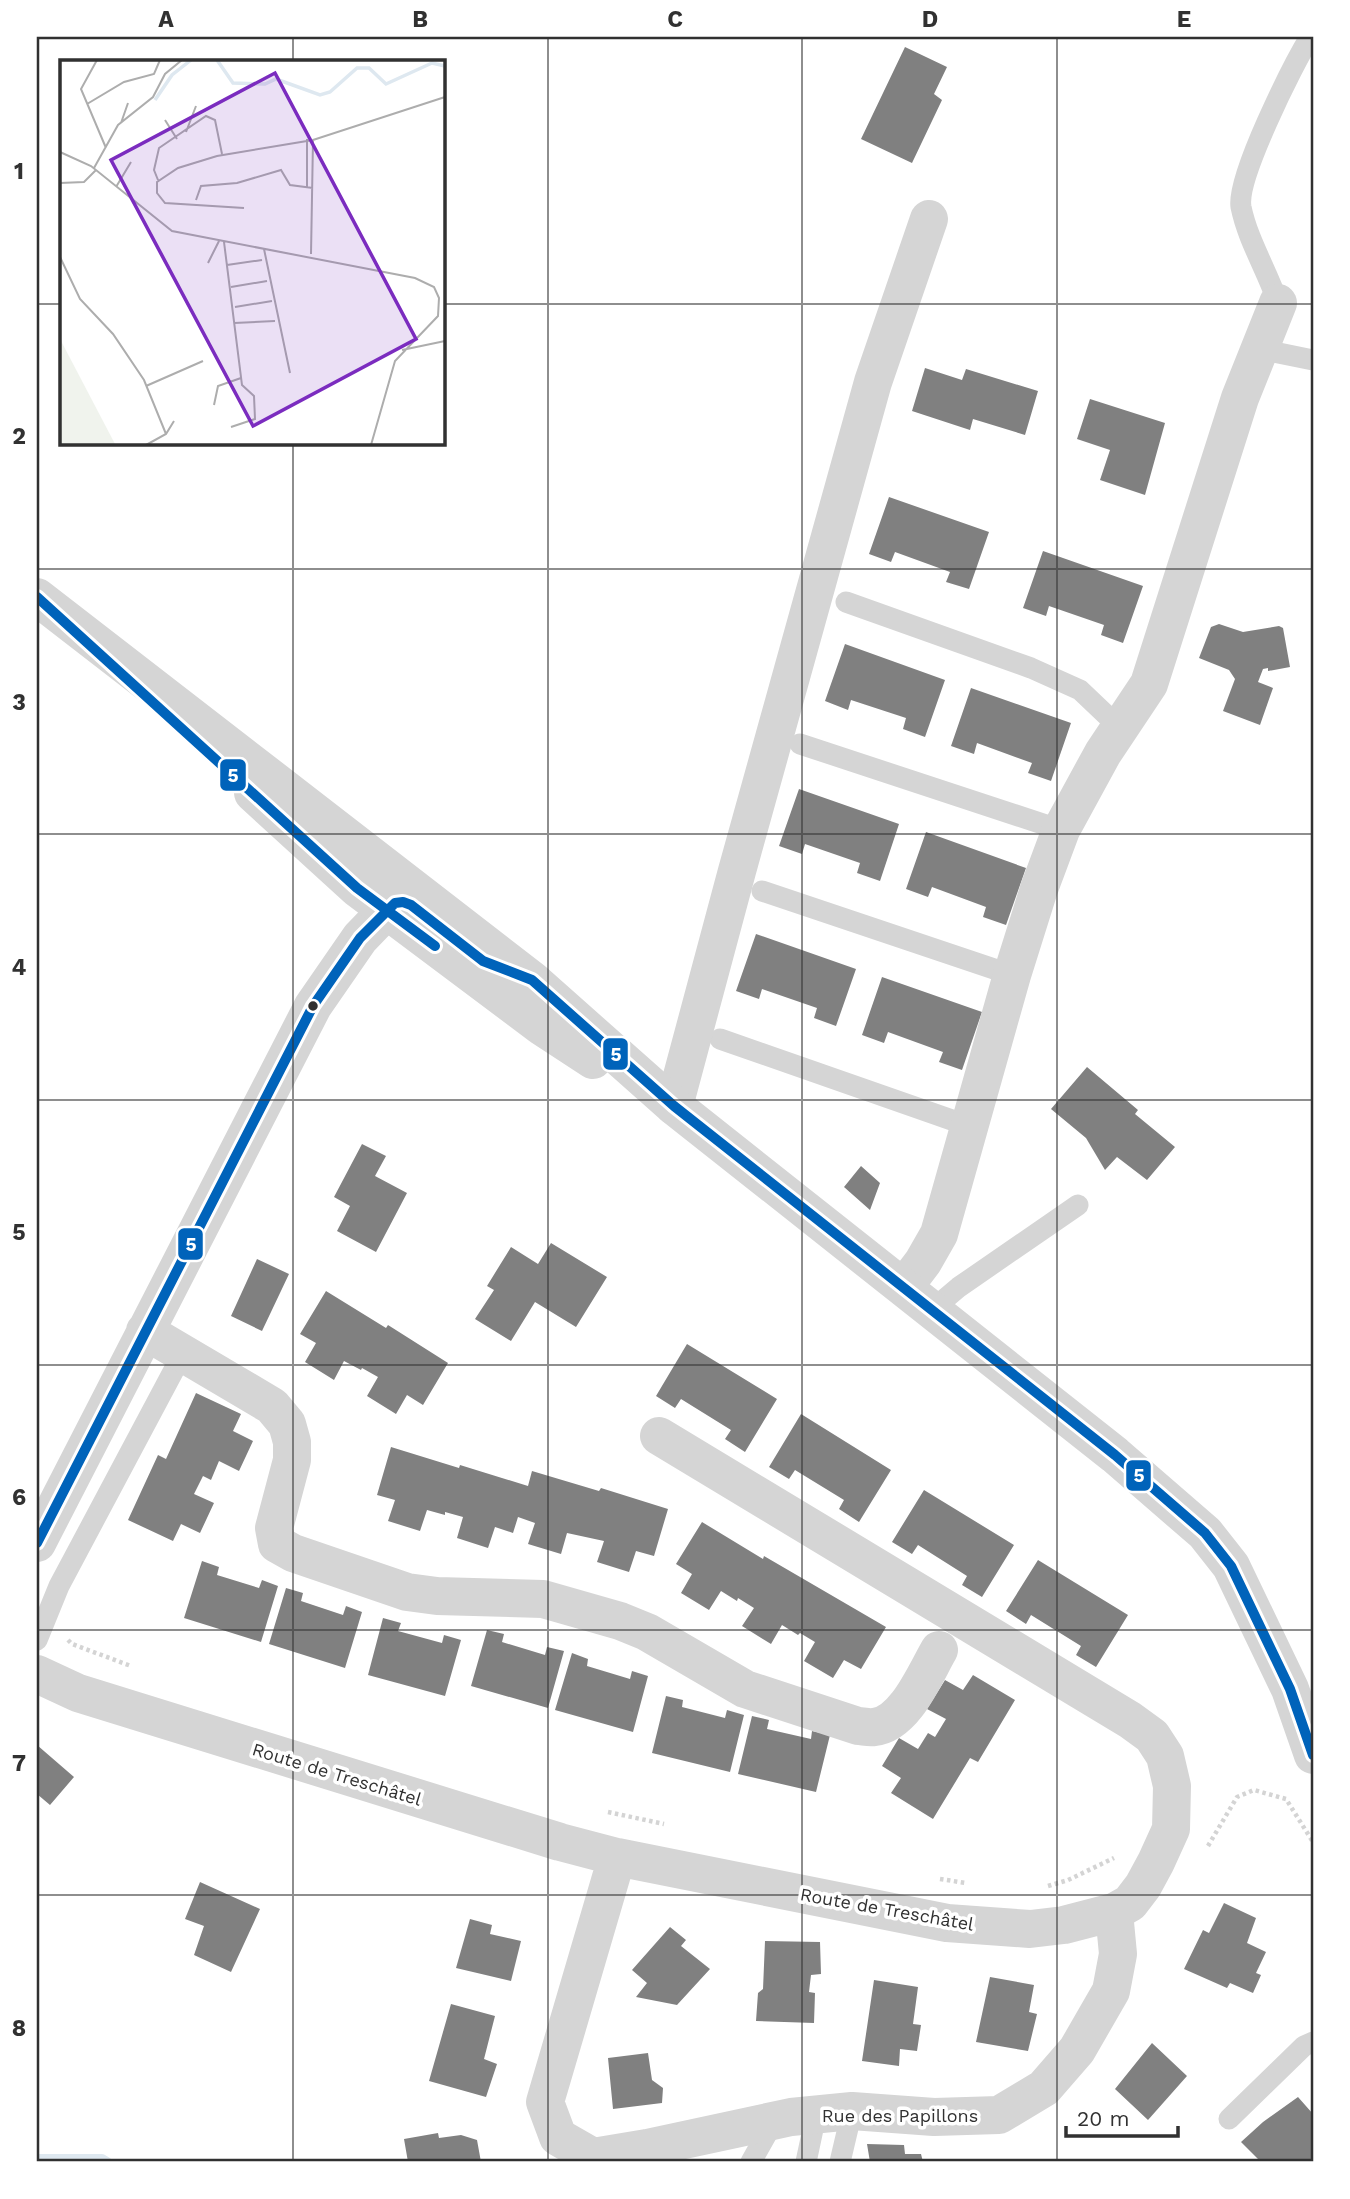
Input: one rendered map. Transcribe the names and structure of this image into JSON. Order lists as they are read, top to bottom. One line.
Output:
{"streets":{"street":["Route de Treschâtel","Rue des Papillons"]},"crossings":[["Route de Treschâtel","Rue des Papillons"]],"lines":["transit line 5"],"scale_bar":"20 m","grid":{"columns":["A","B","C","D","E"],"rows":["1","2","3","4","5","6","7","8"]}}
